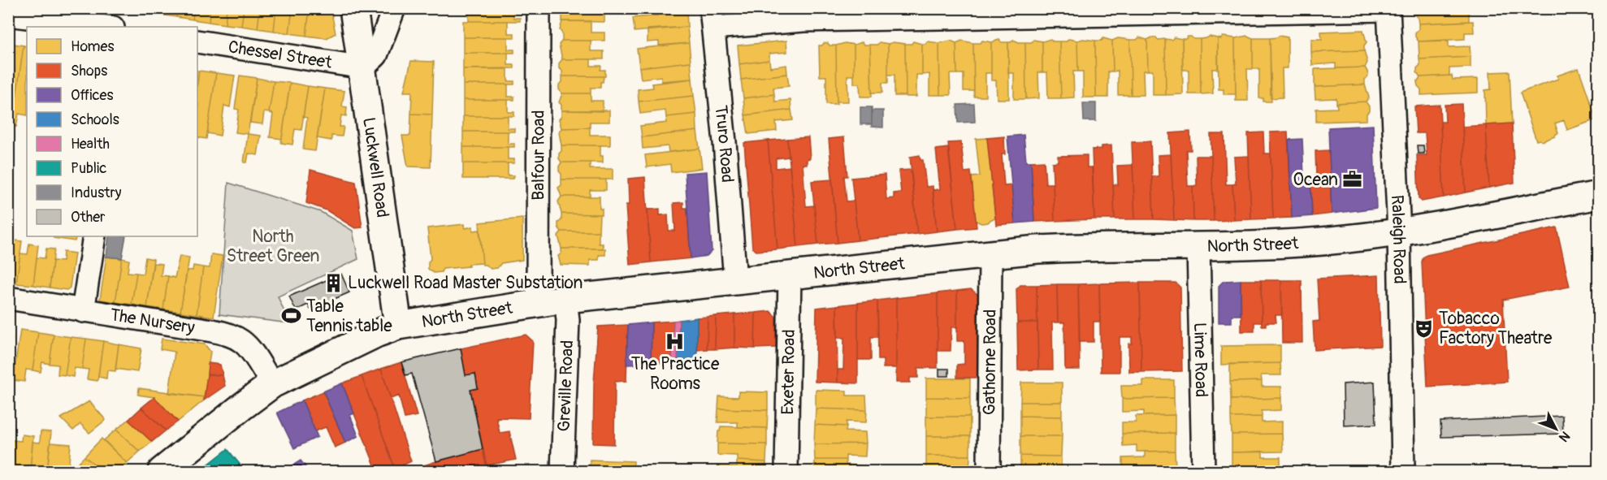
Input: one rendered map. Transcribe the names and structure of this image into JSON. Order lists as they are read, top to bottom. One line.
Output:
{"streets":{"main road":["Luckwell Road","North Street"],"street":["Chessel Street","Truro Road","Balfour Road","Raleigh Road","The Nursery","Lime Road","Gathorne Road","Exeter Road","Greville Road"]},"crossings":[["Chessel Street","Luckwell Road"],["Truro Road","North Street"],["Balfour Road","North Street"],["Luckwell Road","North Street"],["Raleigh Road","North Street"],["North Street","The Nursery"],["North Street","Lime Road"],["North Street","Gathorne Road"],["North Street","Exeter Road"],["North Street","Greville Road"]],"parks":["North Street Green"],"places":{"office":["Ocean"],"building":["Luckwell Road Master Substation"],"sports":["Table Tennis table"],"theatre":["Tobacco Factory Theatre"],"hospital":["The Practice Rooms"]},"legend":["Homes","Shops","Offices","Schools","Health","Public","Industry","Other"],"north":"bottom right"}
